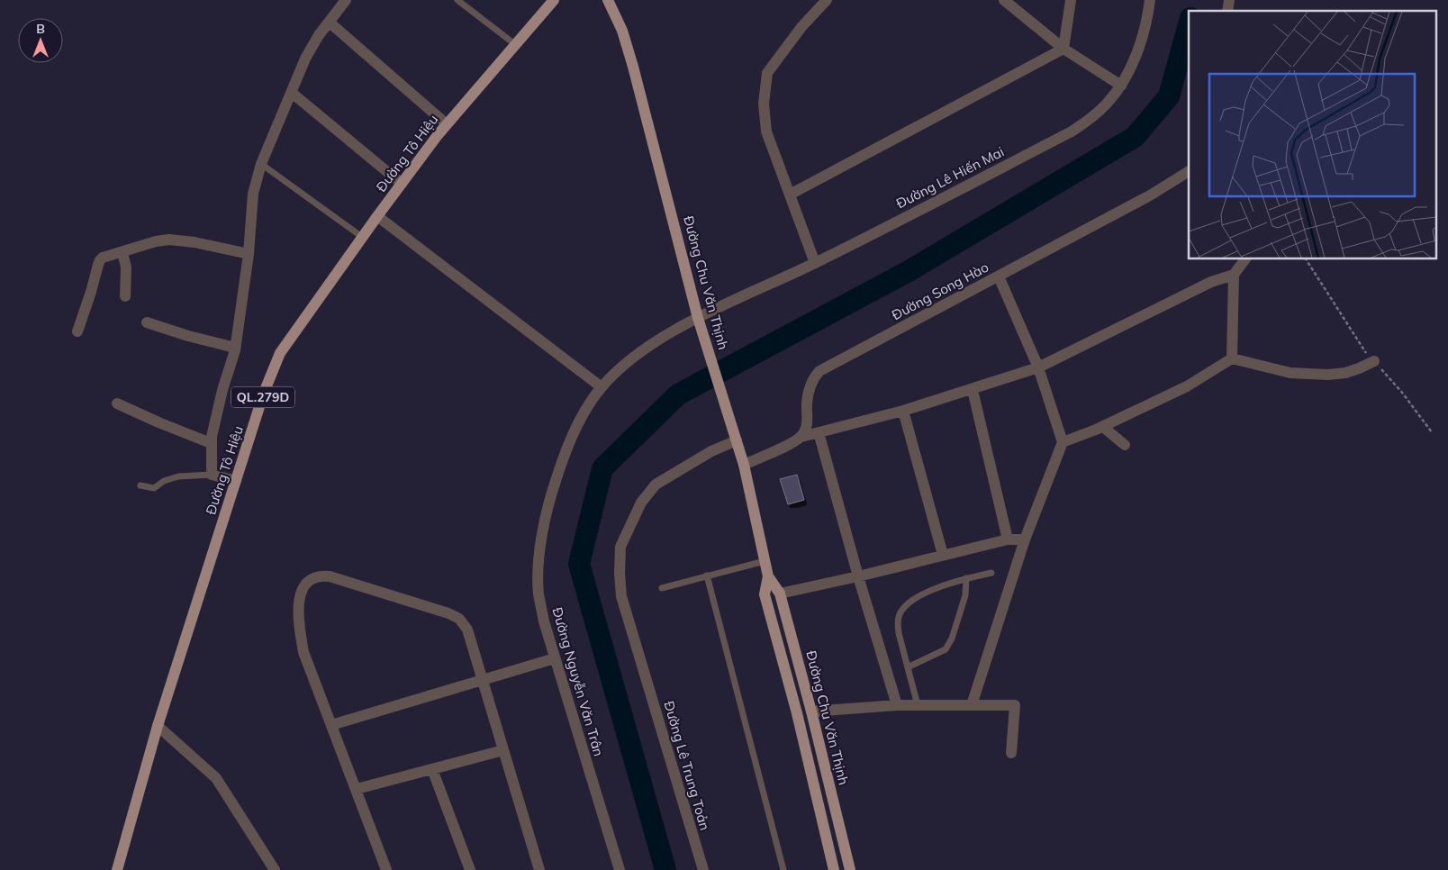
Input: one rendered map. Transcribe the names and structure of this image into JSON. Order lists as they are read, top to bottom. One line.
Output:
{"streets":{"main road":["Đường Tô Hiệu","Đường Chu Văn Thịnh","QL.279D"],"street":["Đường Lê Hiến Mai","Đường Song Hào","Đường Nguyễn Văn Trân","Đường Lê Trung Toản"]},"crossings":[["Đường Lê Hiến Mai","Đường Chu Văn Thịnh"],["Đường Lê Hiến Mai","Đường Nguyễn Văn Trân"],["Đường Chu Văn Thịnh","Đường Nguyễn Văn Trân"],["Đường Chu Văn Thịnh","Đường Lê Trung Toản"]],"north":"top"}
